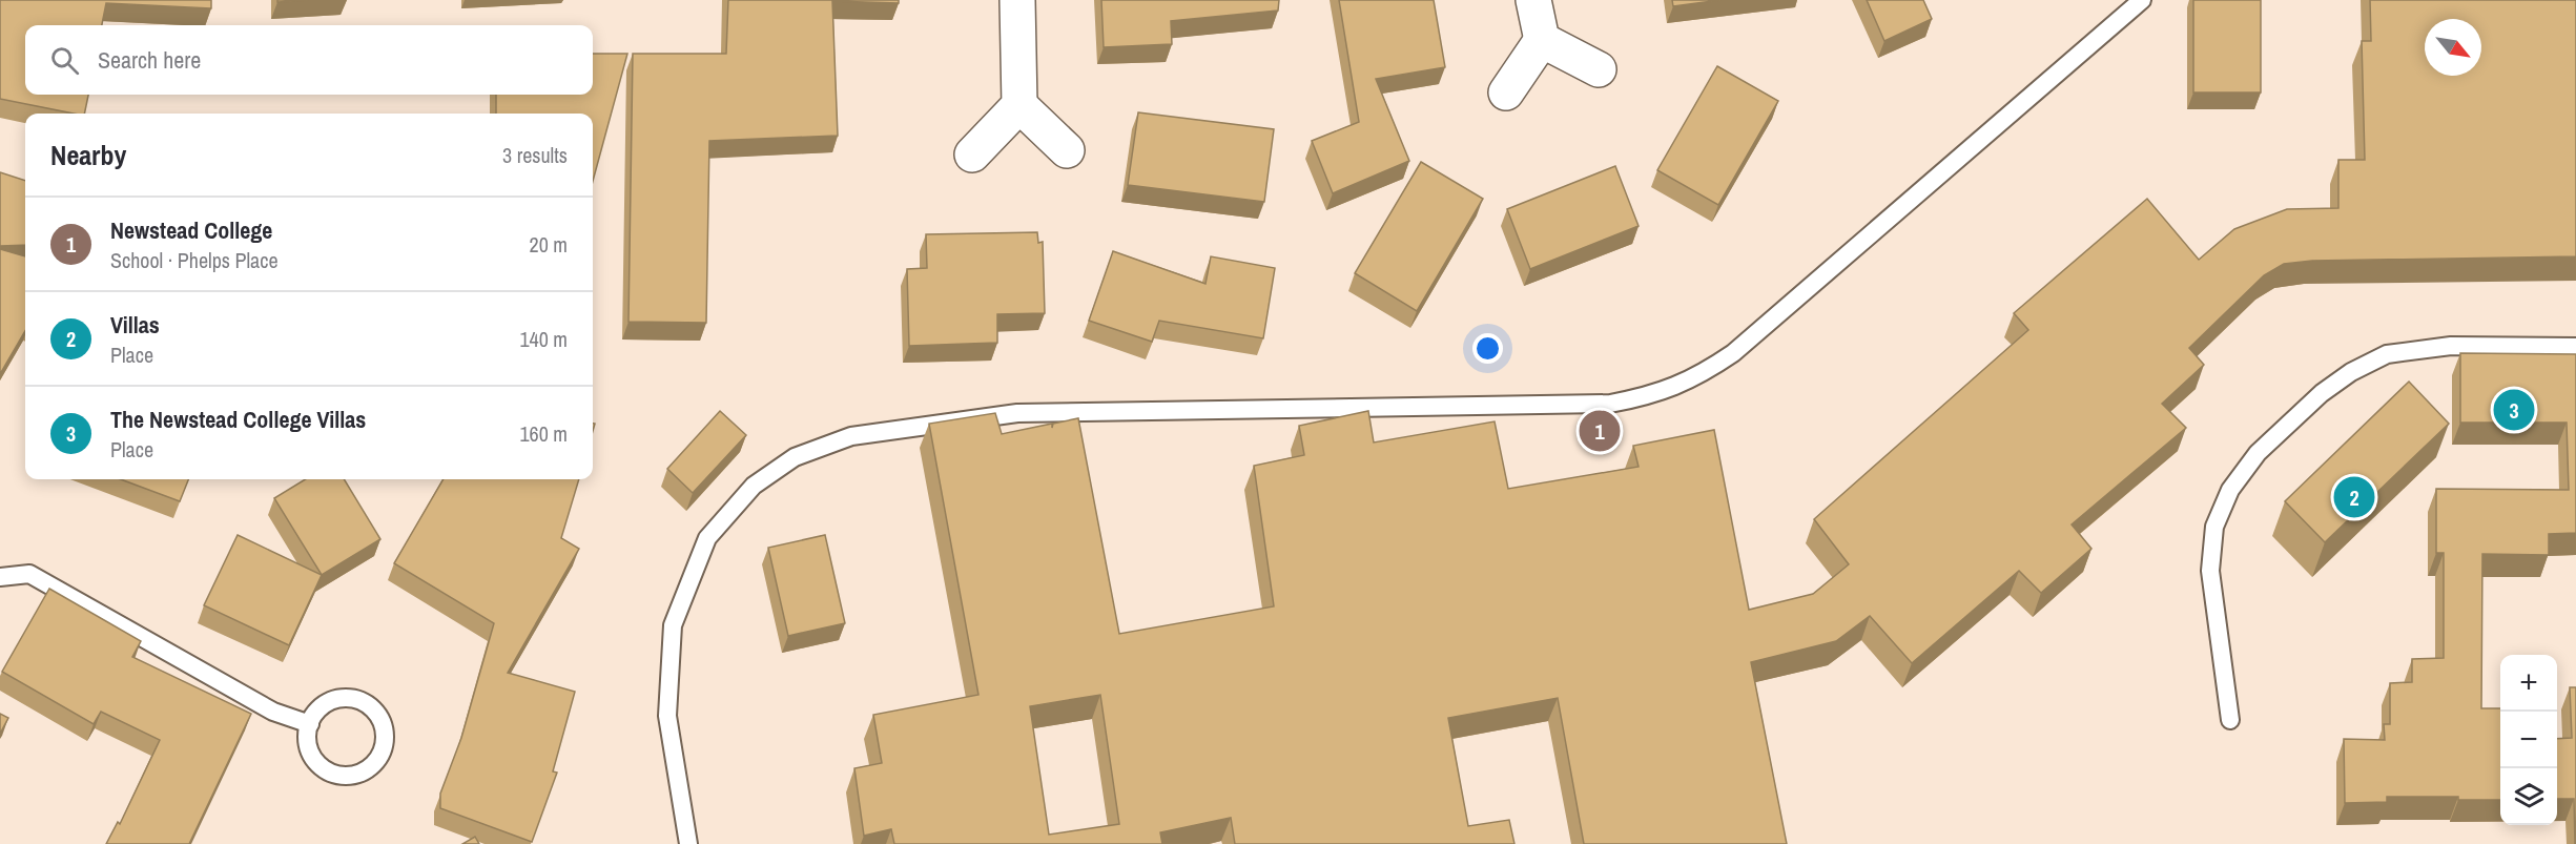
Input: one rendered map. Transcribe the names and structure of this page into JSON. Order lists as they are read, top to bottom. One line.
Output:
{"north":"bottom right","page":{"search":"Search here","heading":["Nearby","3 results"],"list":[{"mark":"1","name":"Newstead College","note":"School · Phelps Place","value":"20 m"},{"mark":"2","name":"Villas","note":"Place","value":"140 m"},{"mark":"3","name":"The Newstead College Villas","note":"Place","value":"160 m"}],"pins":["3","1","2"],"map_buttons":["+","−"]}}
